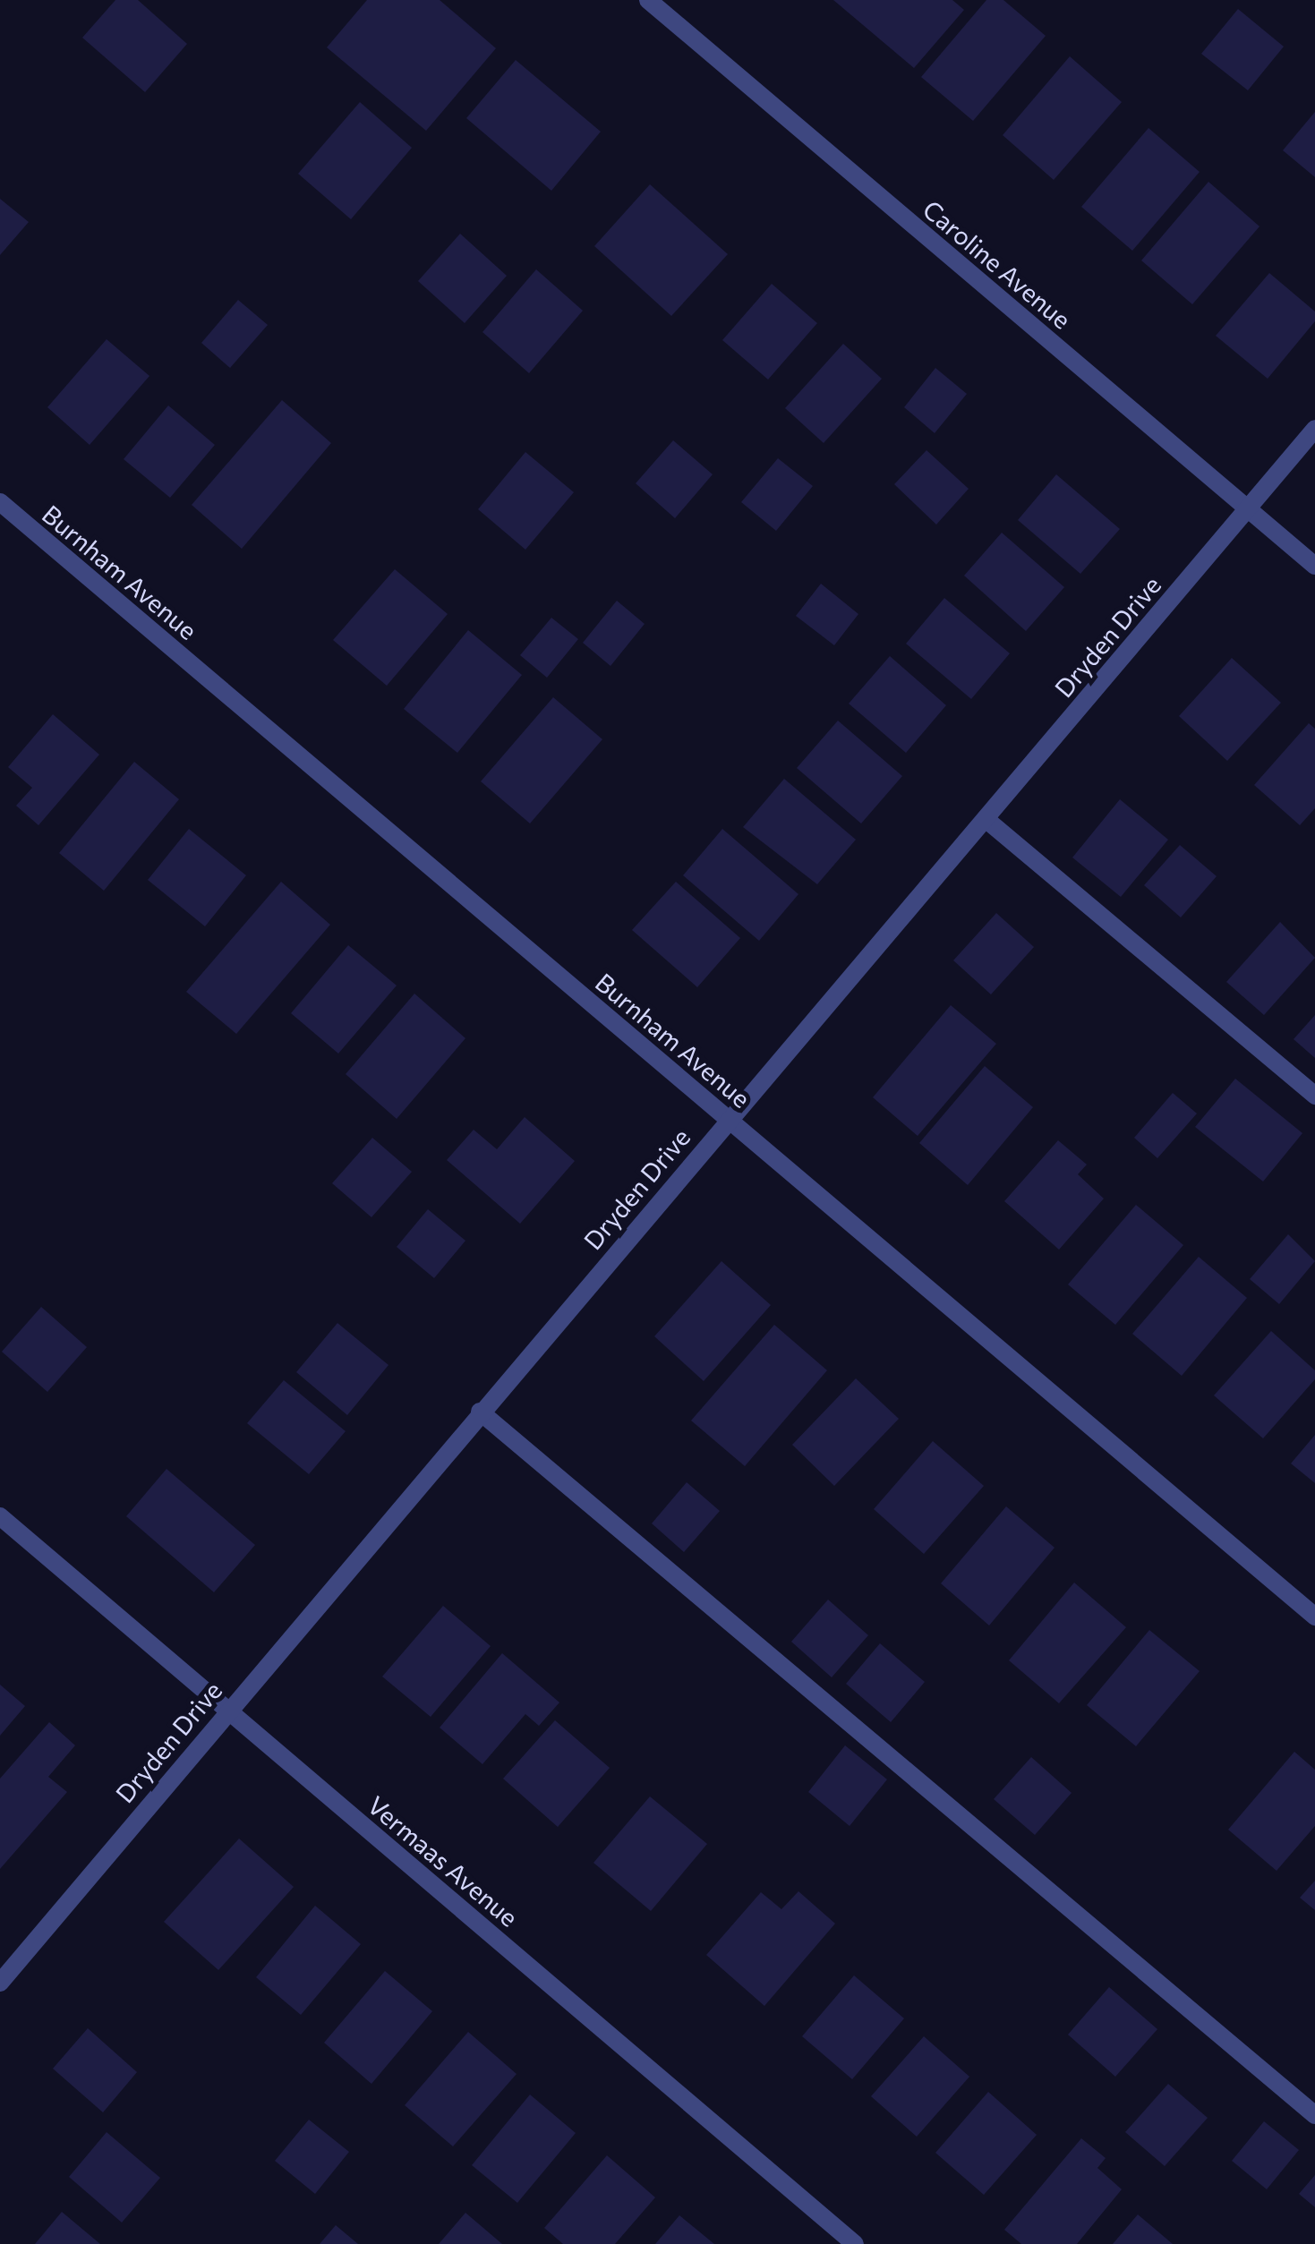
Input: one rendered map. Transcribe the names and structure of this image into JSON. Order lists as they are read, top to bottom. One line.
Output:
{"streets":{"street":["Caroline Avenue","Burnham Avenue","Dryden Drive","Vermaas Avenue"]},"crossings":[["Caroline Avenue","Dryden Drive"],["Burnham Avenue","Dryden Drive"],["Dryden Drive","Vermaas Avenue"]]}
